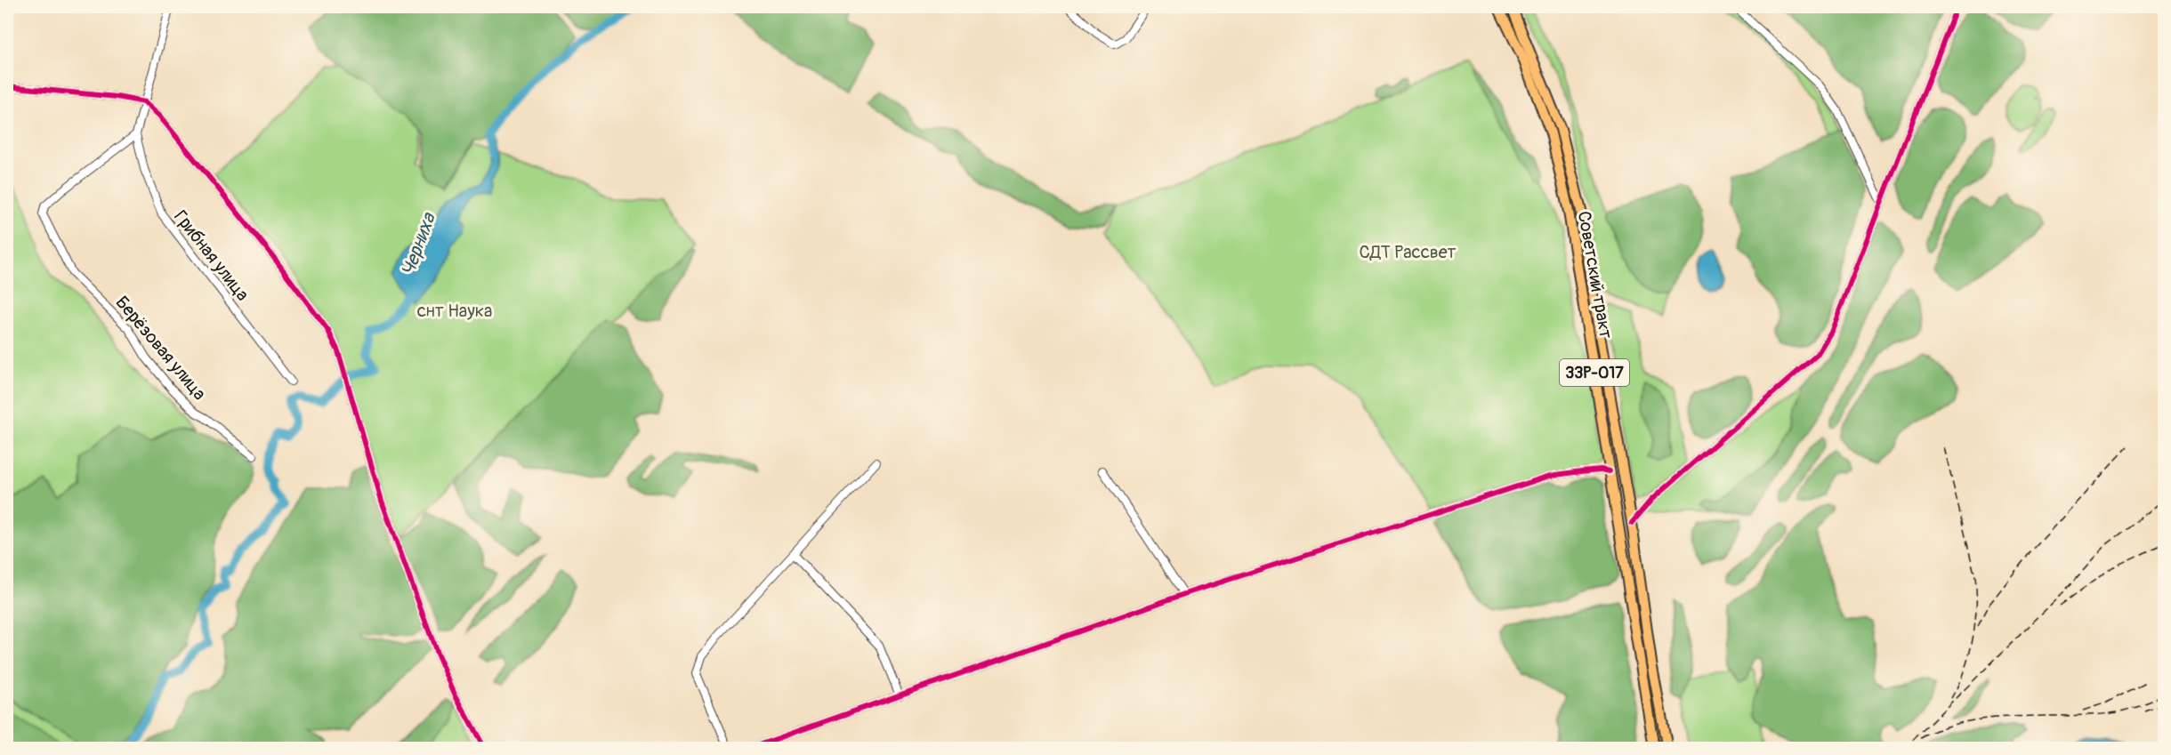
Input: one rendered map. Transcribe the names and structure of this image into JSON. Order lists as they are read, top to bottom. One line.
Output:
{"streets":{"highway":["Советский тракт","33Р-017"],"street":["Грибная улица","Берёзовая улица"]},"crossings":[["Грибная улица","Берёзовая улица"]],"water":["Черниха"],"parks":["СДТ Рассвет","снт Наука"]}
